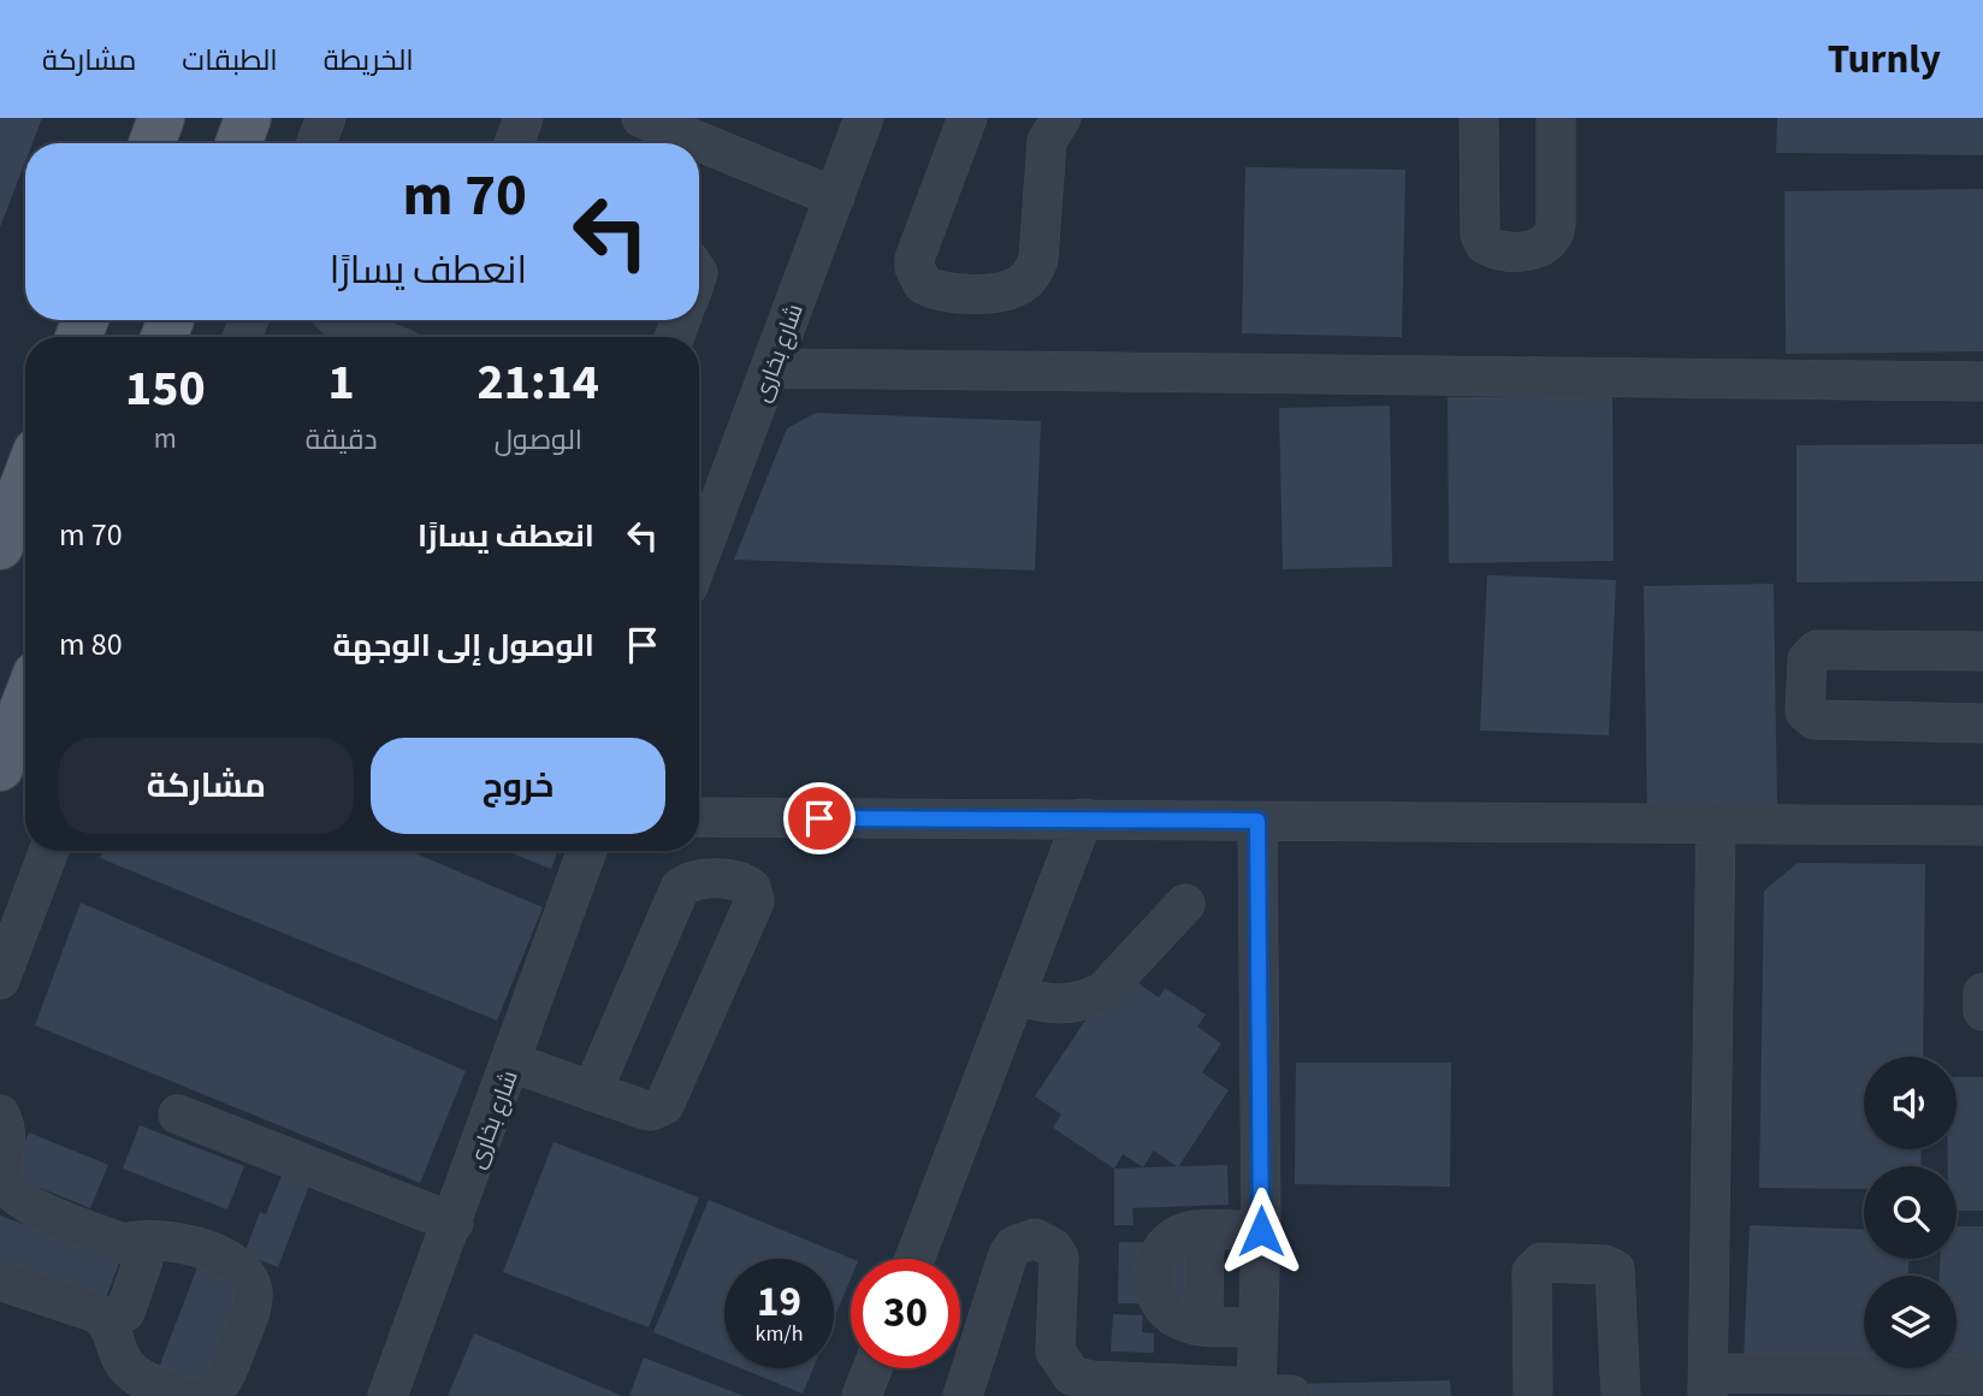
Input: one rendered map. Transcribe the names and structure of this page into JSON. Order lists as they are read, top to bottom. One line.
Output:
{"streets":{"street":["شارع بخارى"]},"page":{"header":"Turnly","nav":["الخريطة","الطبقات","مشاركة"],"turn":["70 m","انعطف يسارًا"],"eta":["21:14","الوصول","1","دقيقة","150","m"],"list":[{"name":"انعطف يسارًا","value":"70 m"},{"name":"الوصول إلى الوجهة","value":"80 m"}],"buttons":["خروج","مشاركة"],"speed":"19 km/h","limit":"30"}}
